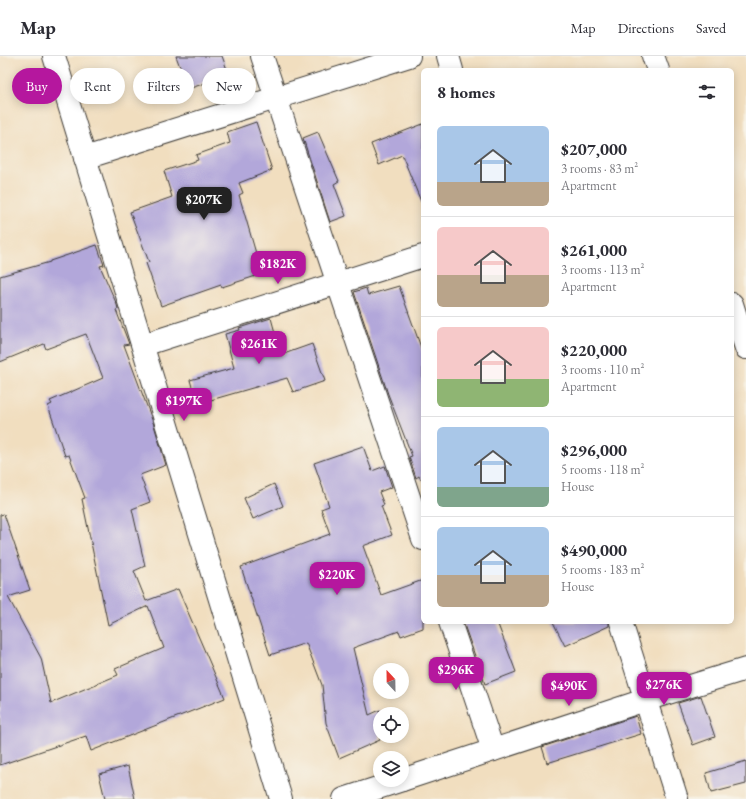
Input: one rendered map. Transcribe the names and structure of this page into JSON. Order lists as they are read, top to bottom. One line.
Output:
{"north":"top","page":{"header":"Map","nav":["Map","Directions","Saved"],"chip":["Buy","Rent","Filters","New"],"heading":"8 homes","list":[{"name":"$207,000","note":"3 rooms · 83 m² · Apartment"},{"name":"$261,000","note":"3 rooms · 113 m² · Apartment"},{"name":"$220,000","note":"3 rooms · 110 m² · Apartment"},{"name":"$296,000","note":"5 rooms · 118 m² · House"},{"name":"$490,000","note":"5 rooms · 183 m² · House"}],"price":["$207K","$182K","$261K","$197K","$220K","$296K","$276K","$490K"]}}
